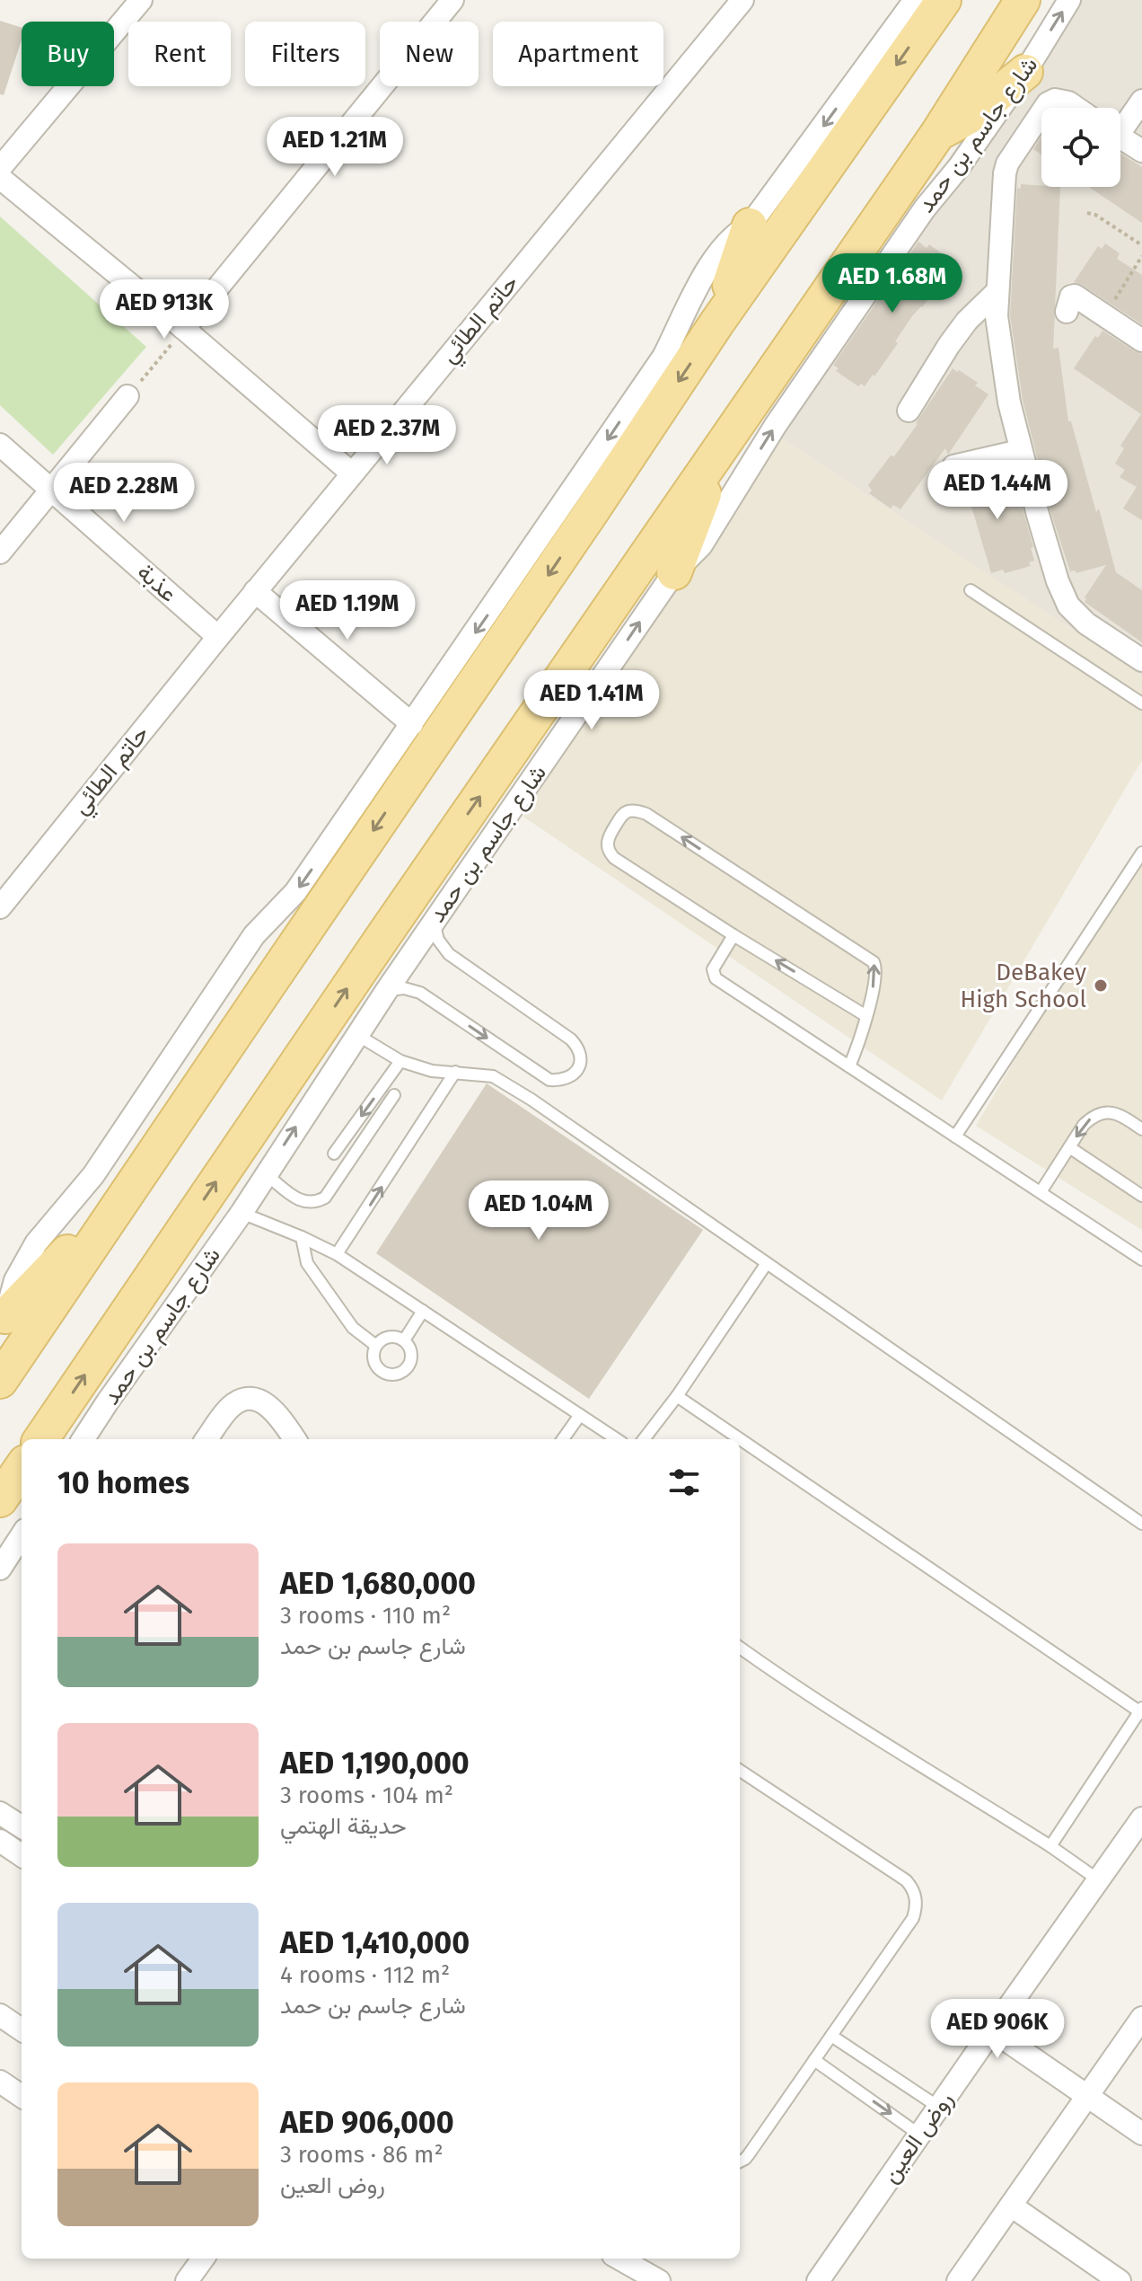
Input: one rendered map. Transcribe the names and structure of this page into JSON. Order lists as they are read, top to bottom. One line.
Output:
{"streets":{"main road":["شارع جاسم بن حمد"],"street":["حاتم الطائي","عذبة","روض العين"]},"crossings":[["حاتم الطائي","عذبة"]],"places":["DeBakey High School"],"page":{"chip":["Buy","Rent","Filters","New","Apartment"],"price":["AED 1.21M","AED 1.68M","AED 913K","AED 2.37M","AED 1.44M","AED 2.28M","AED 1.19M","AED 1.41M","AED 1.04M","AED 906K"],"heading":"10 homes","list":[{"name":"AED 1,680,000","note":"3 rooms · 110 m² · شارع جاسم بن حمد"},{"name":"AED 1,190,000","note":"3 rooms · 104 m² · حديقة الهتمي"},{"name":"AED 1,410,000","note":"4 rooms · 112 m² · شارع جاسم بن حمد"},{"name":"AED 906,000","note":"3 rooms · 86 m² · روض العين"}]}}
